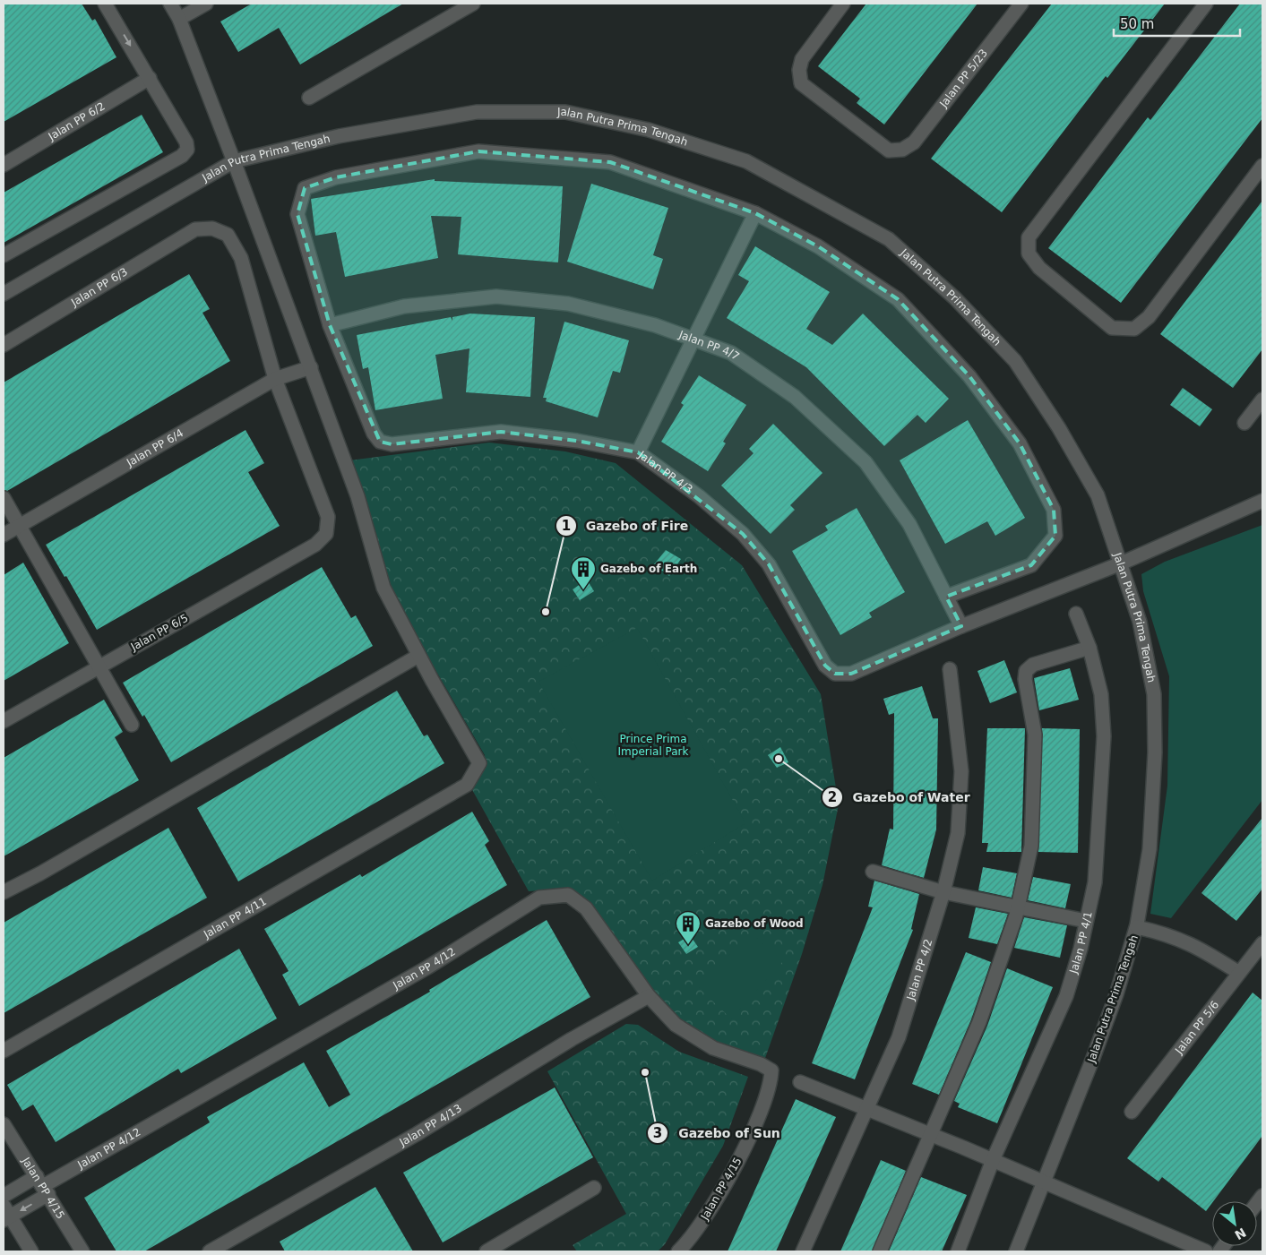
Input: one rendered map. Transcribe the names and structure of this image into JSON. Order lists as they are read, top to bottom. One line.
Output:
{"streets":{"street":["Jalan PP 5/23","Jalan PP 6/2","Jalan Putra Prima Tengah","Jalan PP 6/3","Jalan PP 4/7","Jalan PP 6/4","Jalan PP 4/3","Jalan PP 6/5","Jalan PP 4/11","Jalan PP 4/1","Jalan PP 4/12","Jalan PP 4/2","Jalan PP 5/6","Jalan PP 4/13","Jalan PP 4/15"]},"crossings":[["Jalan PP 6/3","Jalan PP 6/4"],["Jalan PP 6/3","Jalan PP 6/5"],["Jalan PP 4/7","Jalan PP 4/3"],["Jalan PP 6/4","Jalan PP 6/5"],["Jalan PP 4/12","Jalan PP 4/13"],["Jalan PP 4/12","Jalan PP 4/15"]],"parks":["Prince Prima Imperial Park"],"places":{"building":["Gazebo of Earth","Gazebo of Wood"],"other":["Gazebo of Fire","Gazebo of Water","Gazebo of Sun"]},"scale_bar":"50 m","north":"bottom right"}
